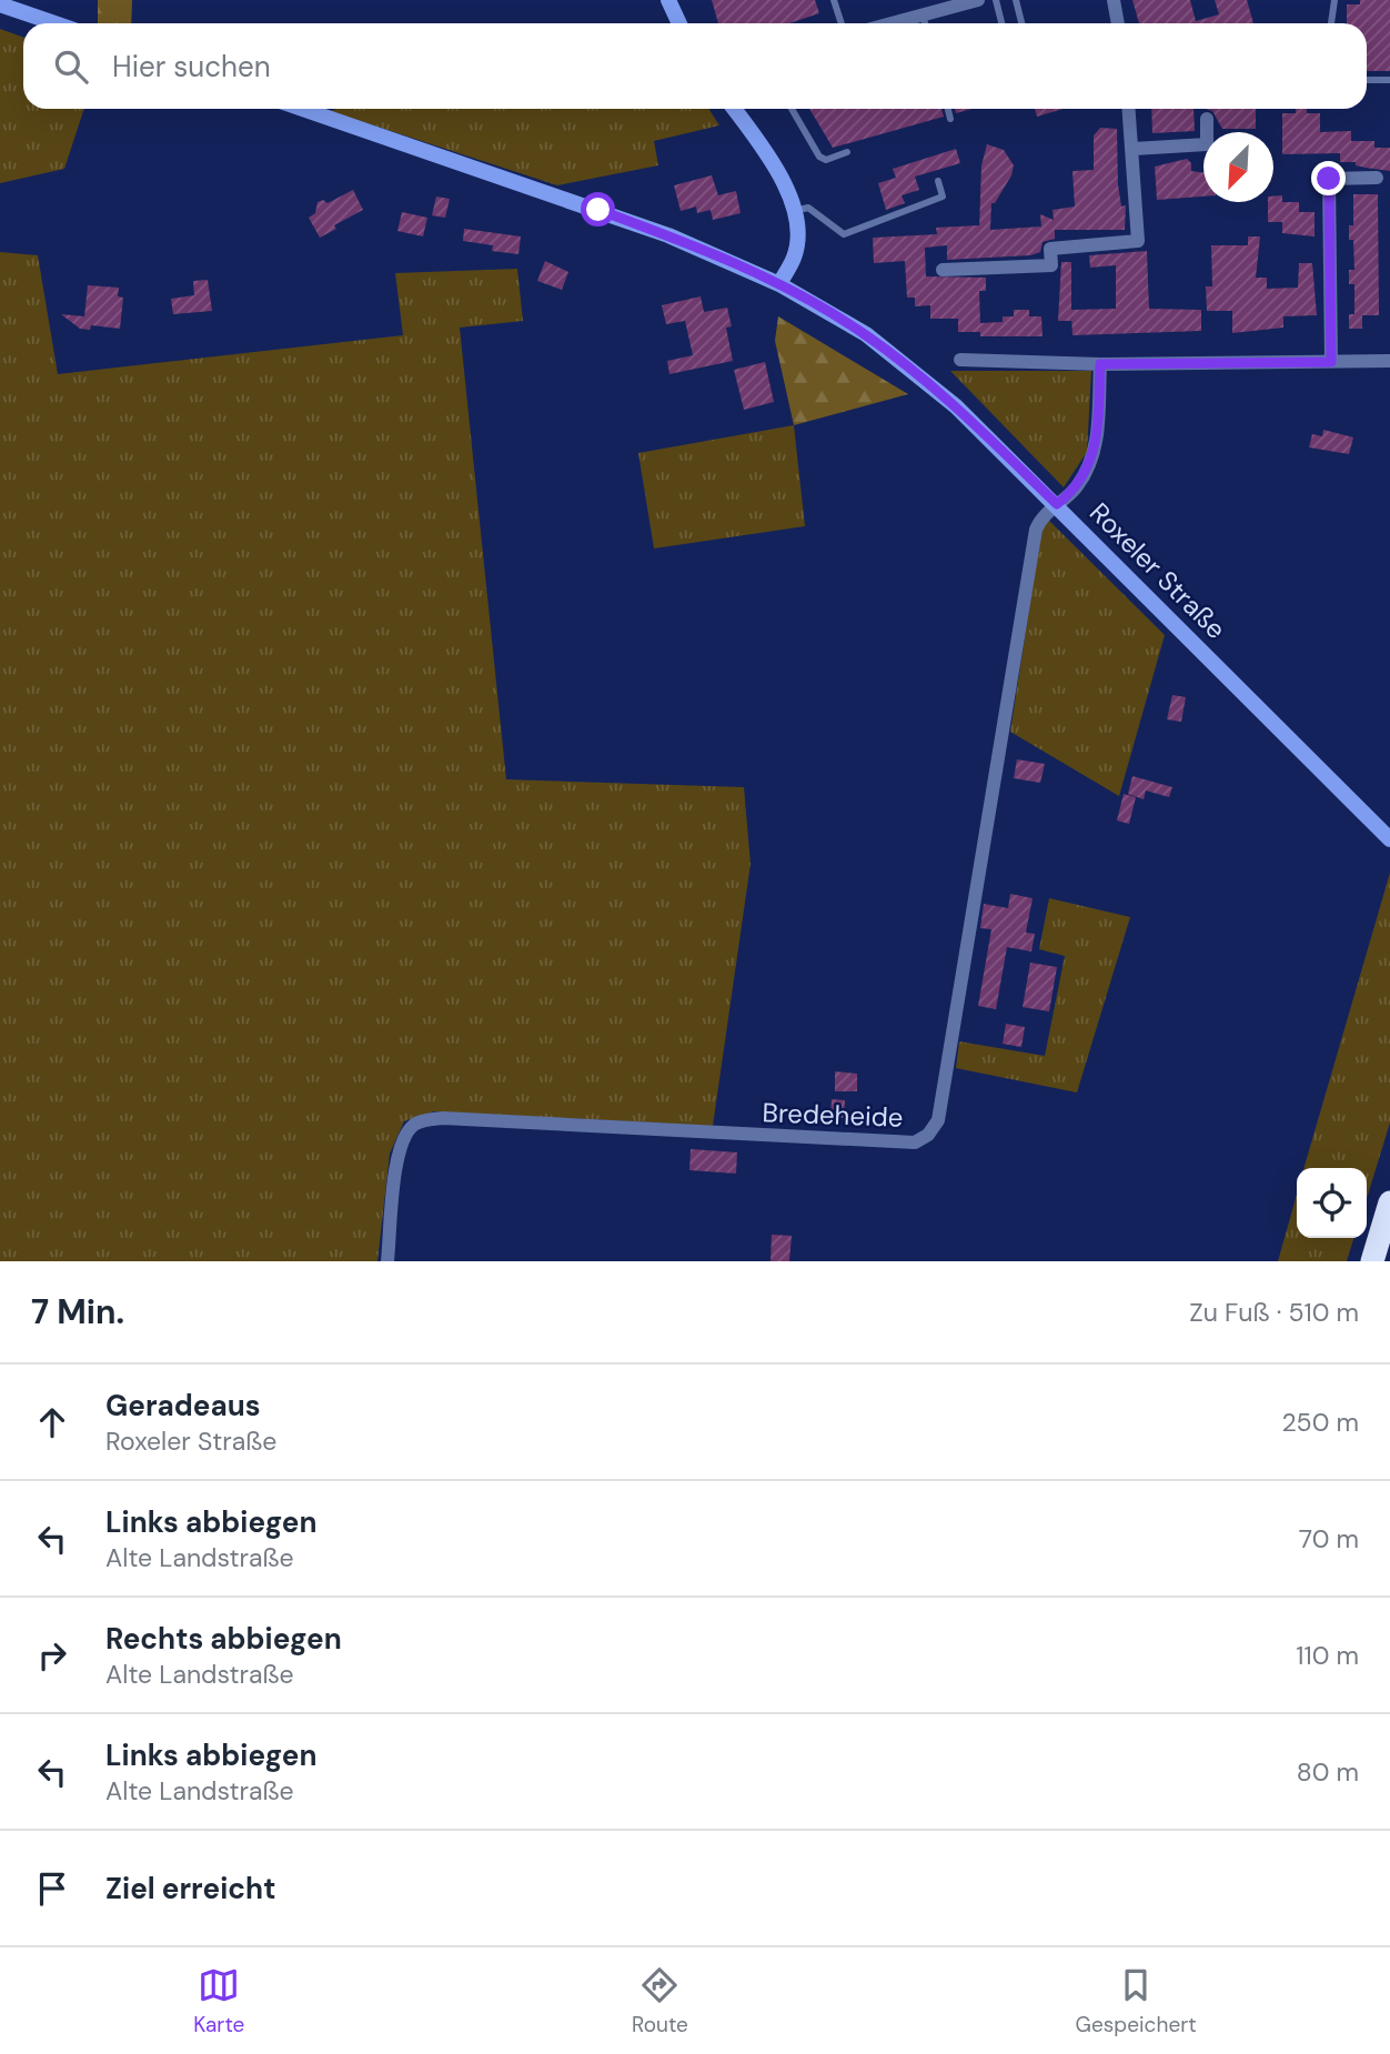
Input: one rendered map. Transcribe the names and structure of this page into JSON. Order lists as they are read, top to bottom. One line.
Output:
{"streets":{"main road":["Roxeler Straße"],"street":["Bredeheide"]},"crossings":[["Roxeler Straße","Bredeheide"]],"north":"bottom left","page":{"search":"Hier suchen","heading":["7 Min.","Zu Fuß · 510 m"],"list":[["Geradeaus","Roxeler Straße","250 m"],["Links abbiegen","Alte Landstraße","70 m"],["Rechts abbiegen","Alte Landstraße","110 m"],["Links abbiegen","Alte Landstraße","80 m"],"Ziel erreicht"],"nav":["Karte","Route","Gespeichert"]}}
